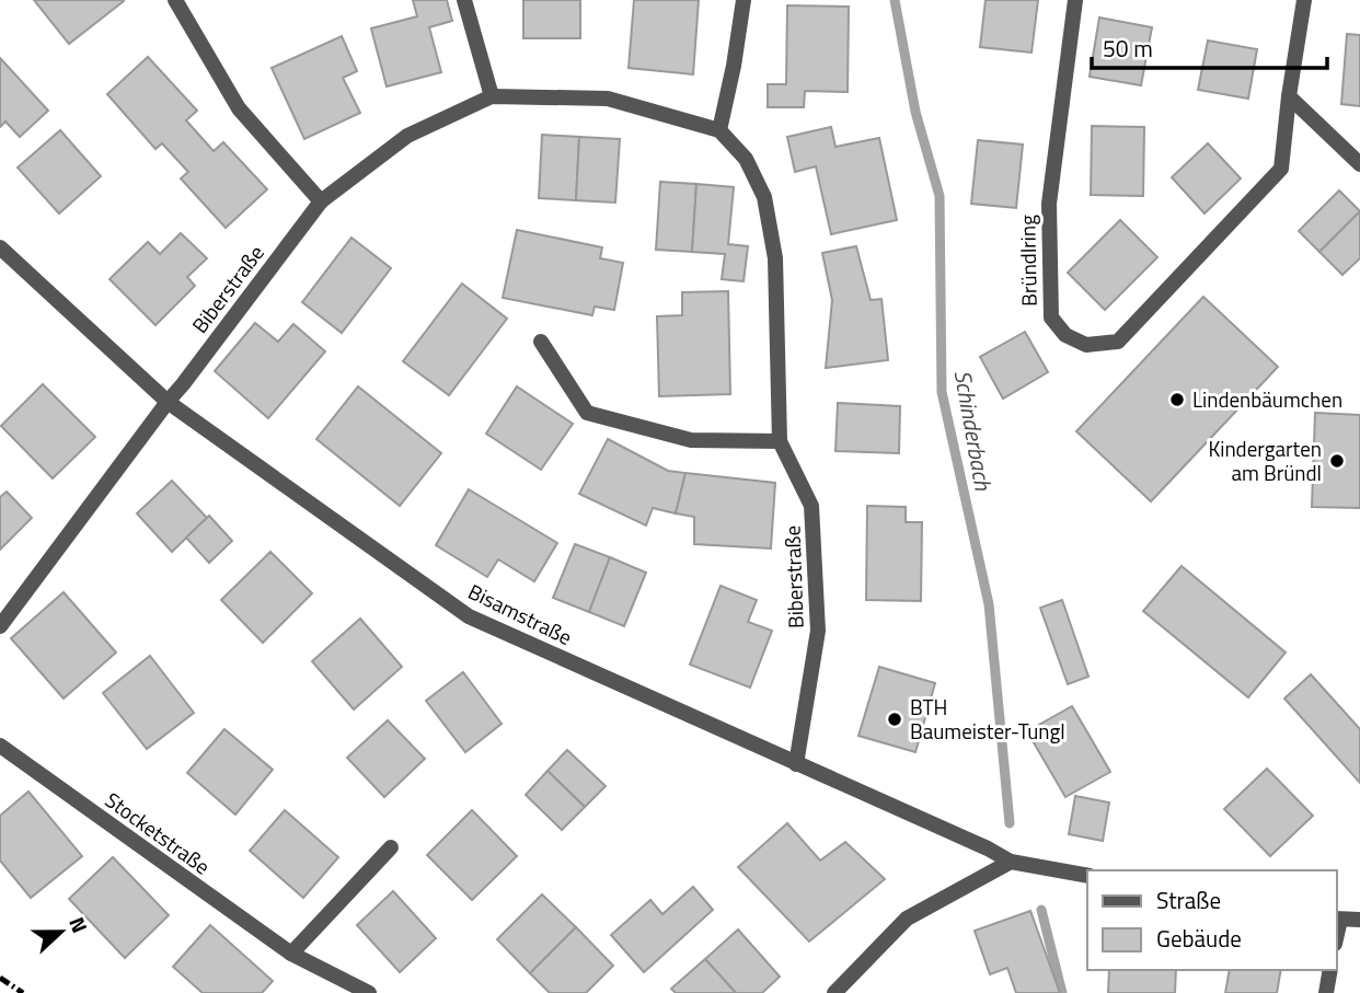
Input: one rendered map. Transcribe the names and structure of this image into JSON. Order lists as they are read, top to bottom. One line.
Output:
{"streets":{"street":["Bründlring","Biberstraße","Bisamstraße","Stocketstraße"]},"crossings":[["Biberstraße","Bisamstraße"]],"water":["Schinderbach"],"places":["Lindenbäumchen","Kindergarten am Bründl","BTH Baumeister-Tungl"],"legend":["Straße","Gebäude"],"scale_bar":"50 m","north":"right"}
